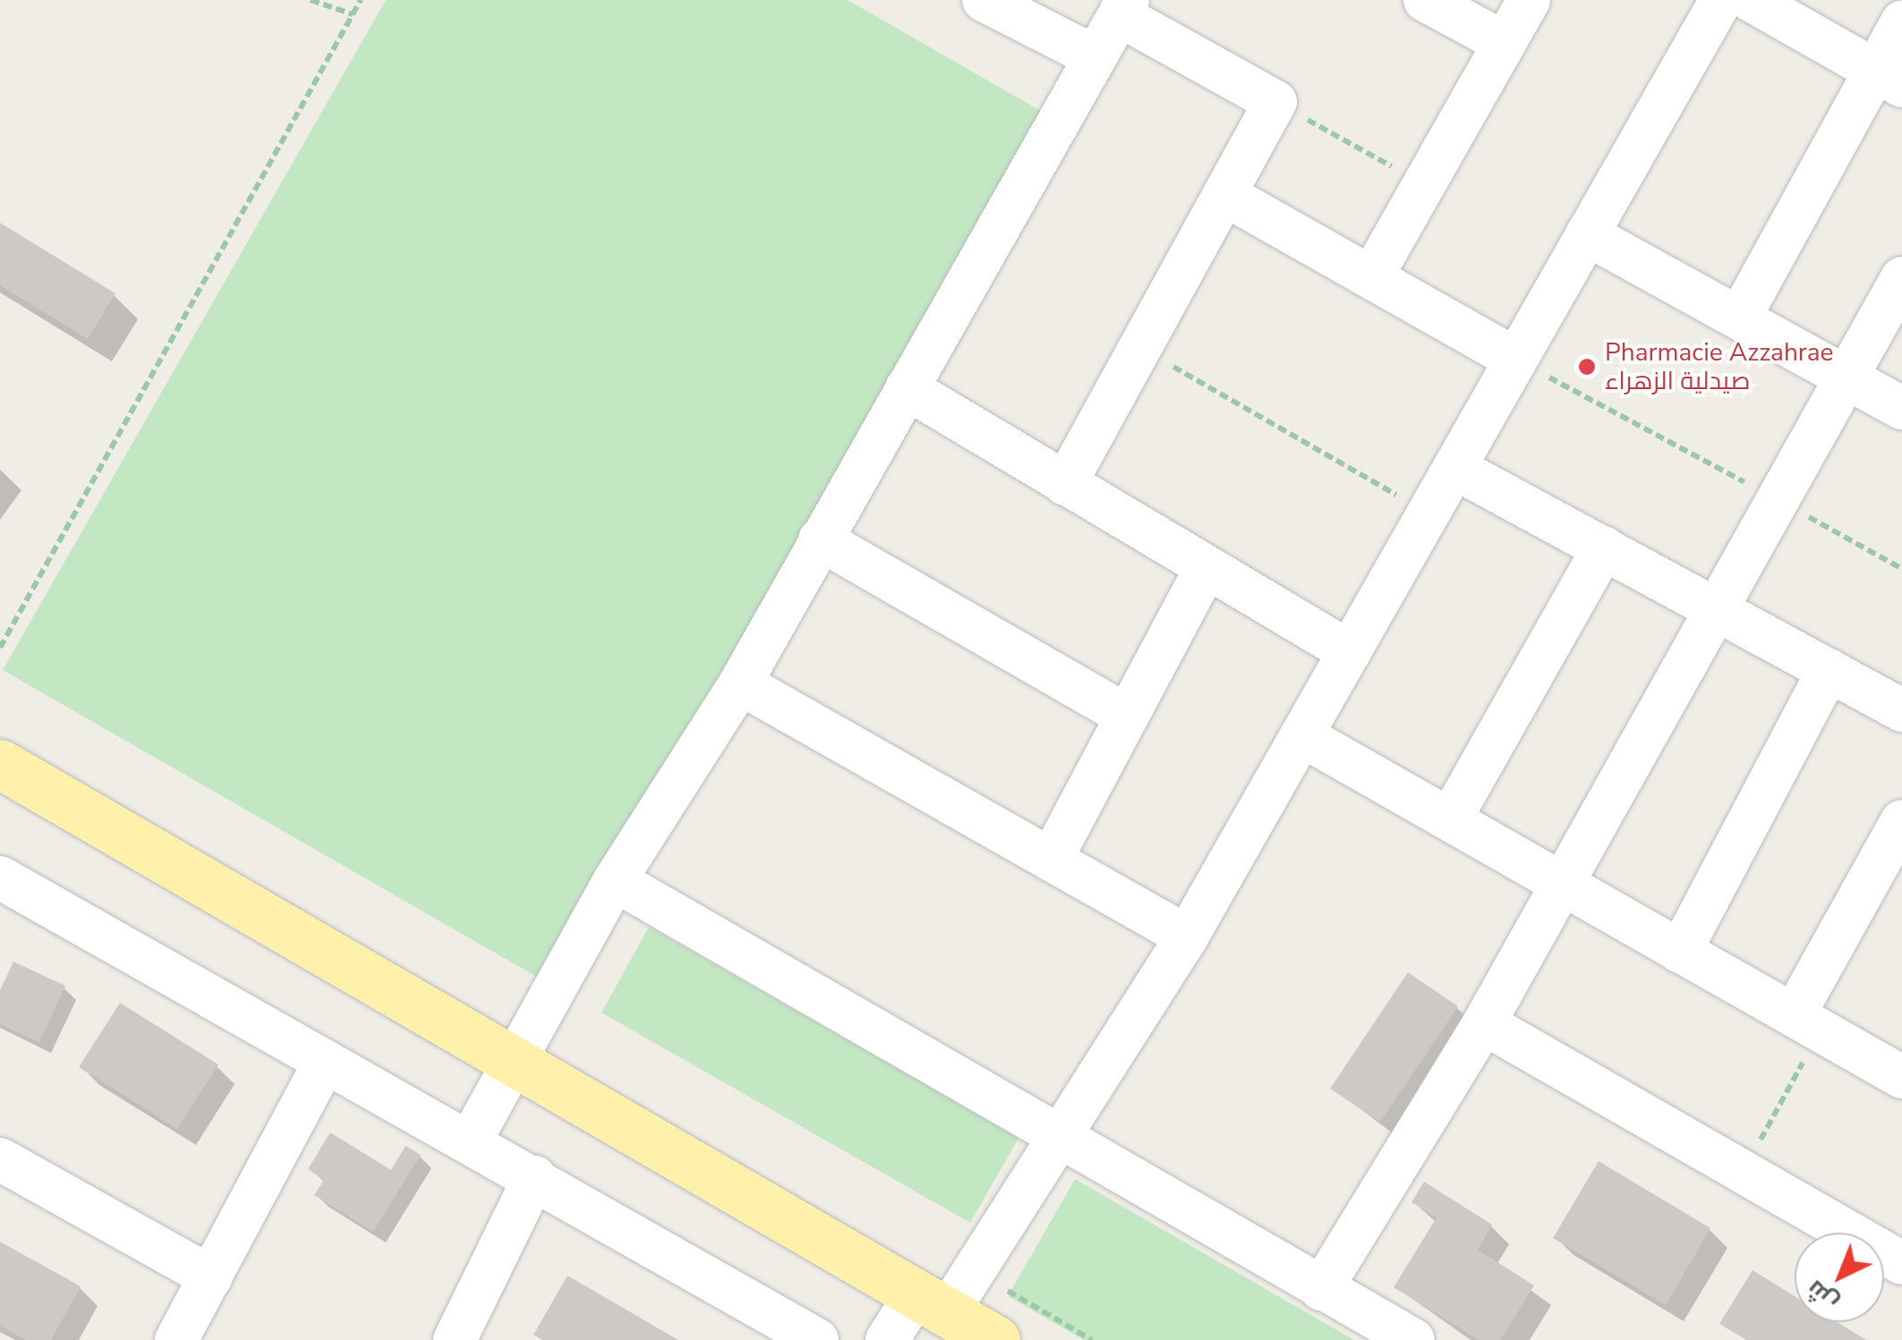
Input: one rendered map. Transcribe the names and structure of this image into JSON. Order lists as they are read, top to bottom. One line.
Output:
{"places":["Pharmacie Azzahrae صيدلية الزهراء"],"north":"bottom left"}
